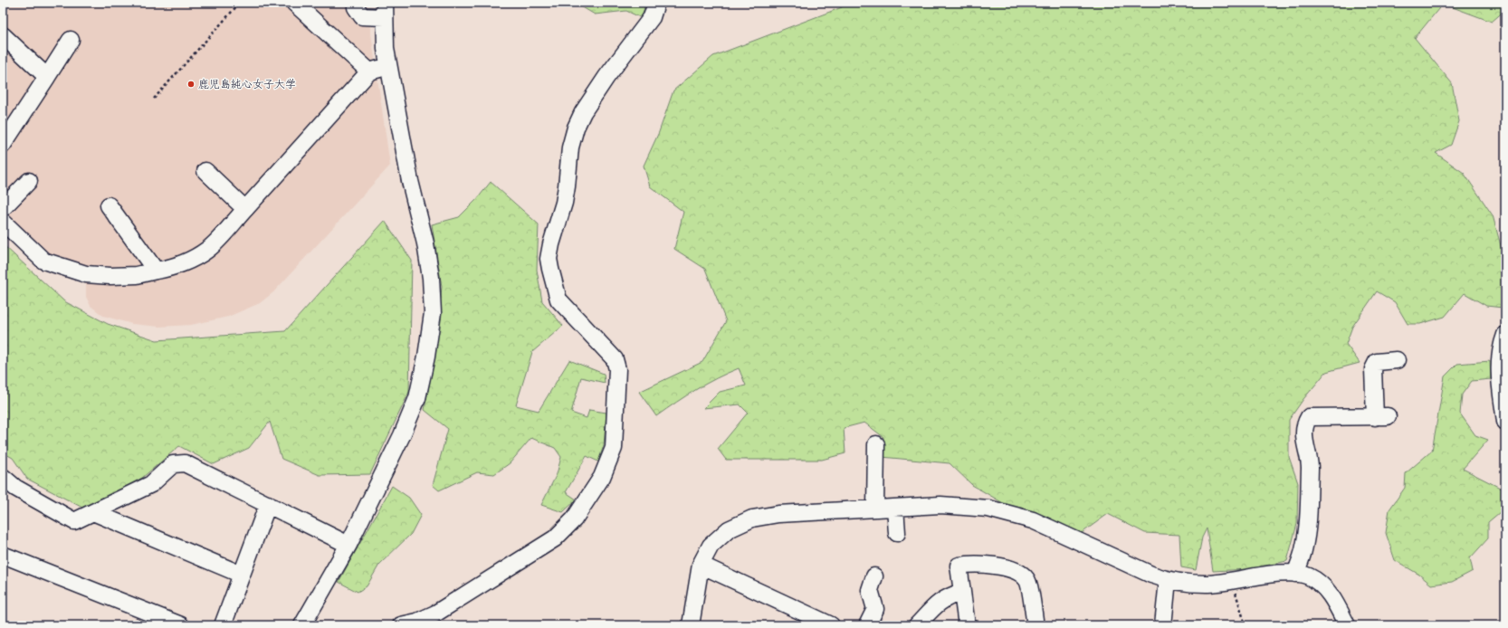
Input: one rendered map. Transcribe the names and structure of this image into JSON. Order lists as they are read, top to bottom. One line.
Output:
{"places":["鹿児島純心女子大学"]}
